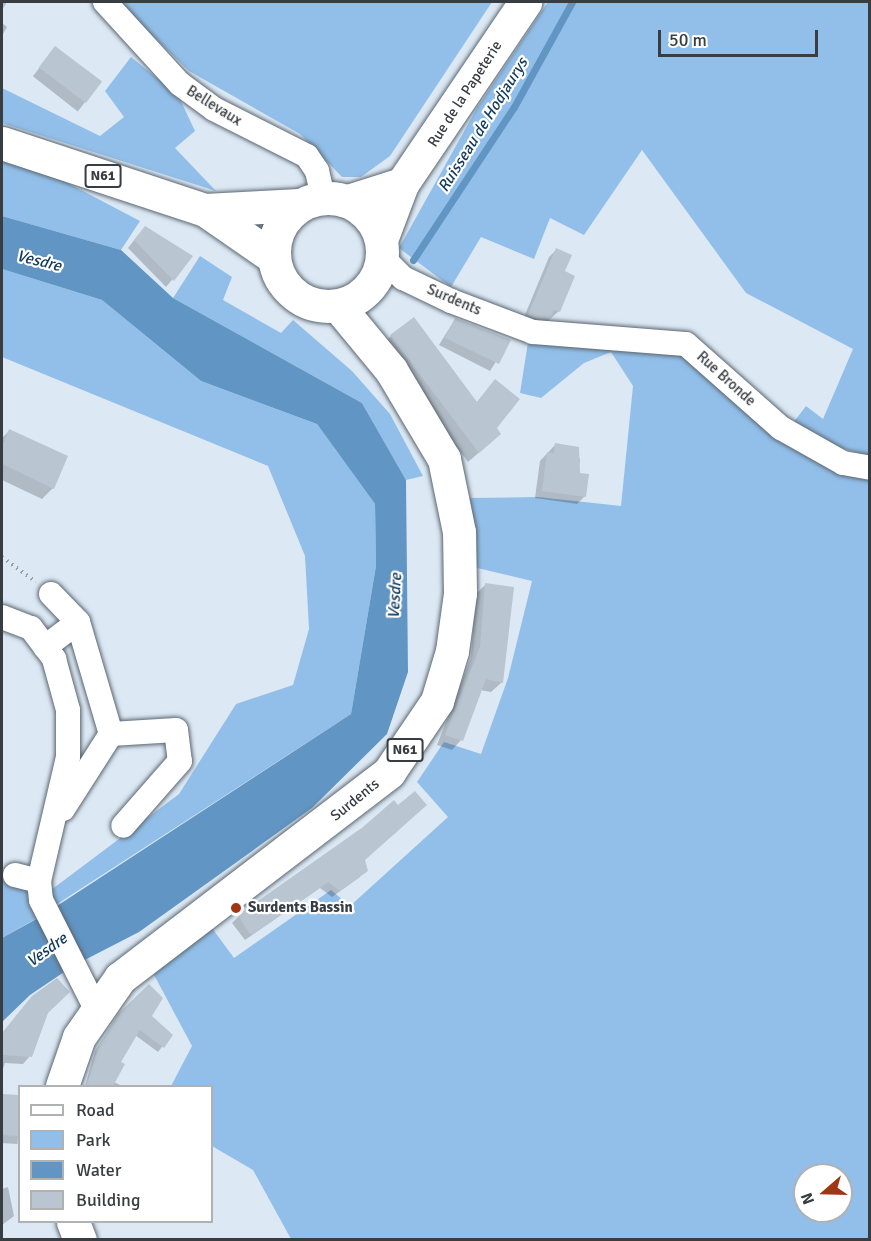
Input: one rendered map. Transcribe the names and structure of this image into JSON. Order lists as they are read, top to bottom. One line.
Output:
{"streets":{"main road":["Rue de la Papeterie","N61","Surdents"],"street":["Bellevaux","Rue Bronde"]},"crossings":[["Rue de la Papeterie","Bellevaux"],["Rue de la Papeterie","N61"],["Rue de la Papeterie","Surdents"],["Bellevaux","N61"],["Bellevaux","Surdents"],["N61","Surdents"],["Surdents","Rue Bronde"]],"water":["Ruisseau de Hodjaurys","Vesdre"],"places":["Surdents Bassin"],"legend":["Road","Park","Water","Building"],"scale_bar":"50 m","north":"left"}
